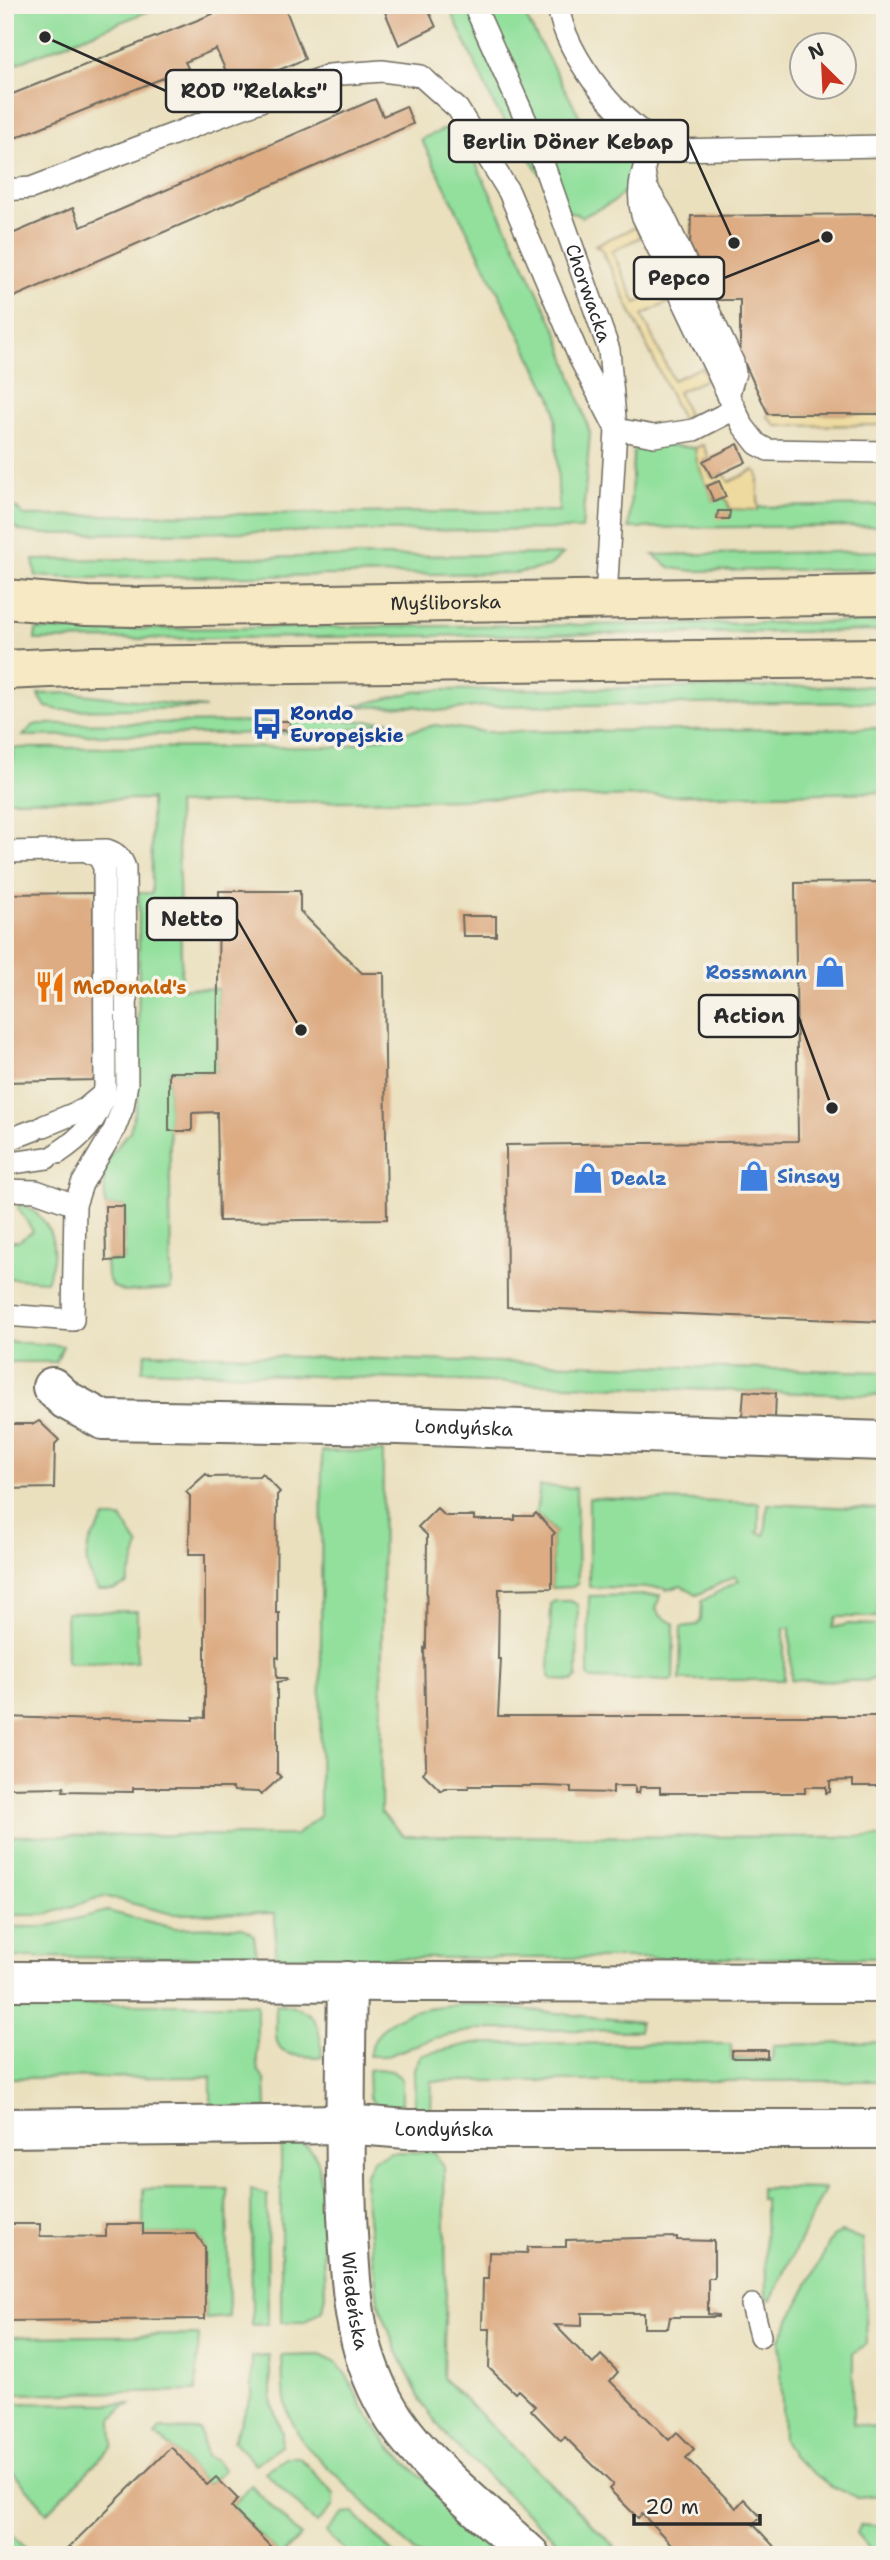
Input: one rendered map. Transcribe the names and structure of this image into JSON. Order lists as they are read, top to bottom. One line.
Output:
{"streets":{"main road":["Myśliborska"],"street":["Londyńska","Wiedeńska"],"lane":["Chorwacka"]},"crossings":[["Chorwacka","Myśliborska"],["Londyńska","Wiedeńska"]],"places":{"other":["ROD \"Relaks\"","Pepco","Berlin Döner Kebap","Netto","Action"],"bus stop":["Rondo Europejskie"],"shop":["Rossmann","Sinsay","Dealz"],"restaurant":["McDonald's"]},"scale_bar":"20 m","north":"top left"}
